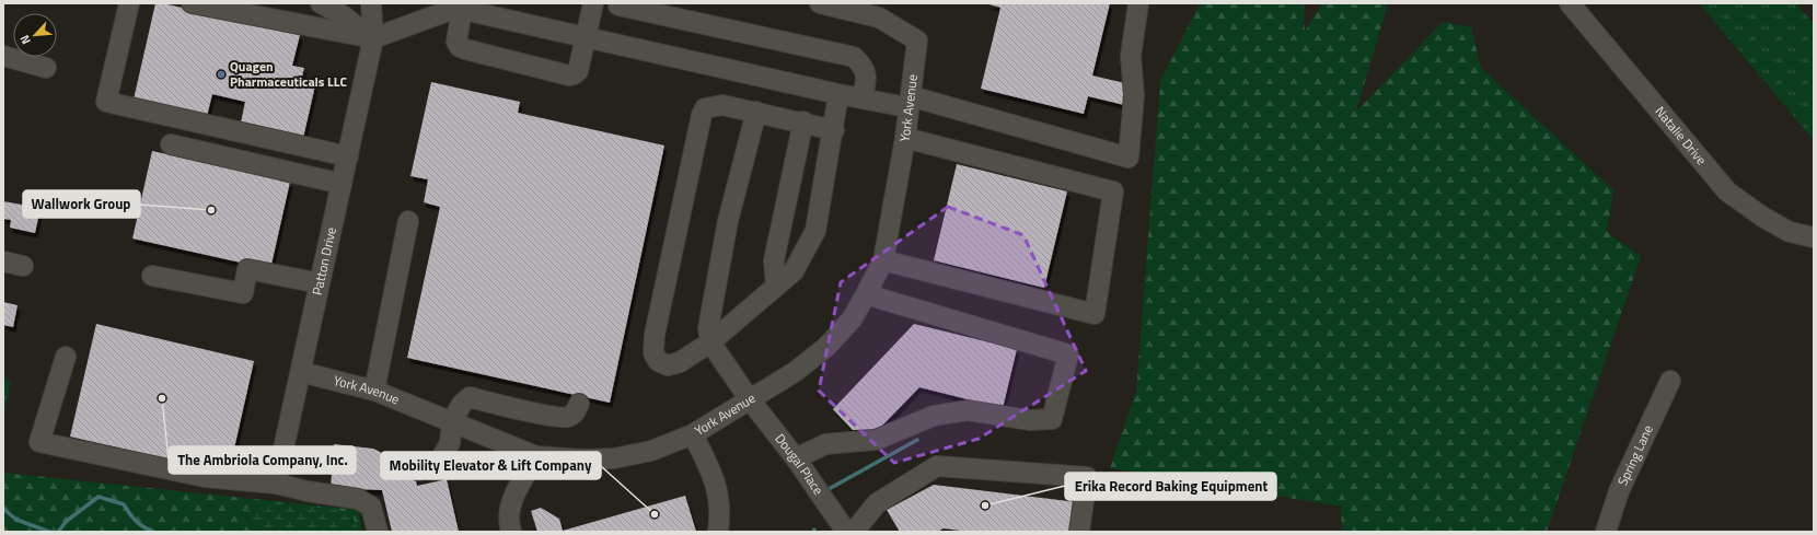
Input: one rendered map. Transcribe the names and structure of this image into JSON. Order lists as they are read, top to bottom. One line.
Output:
{"streets":{"street":["York Avenue","Natalie Drive","Patton Drive","Spring Lane","Dougal Place"]},"crossings":[["York Avenue","Patton Drive"],["York Avenue","Dougal Place"]],"places":["Quagen Pharmaceuticals LLC","Wallwork Group","The Ambriola Company, Inc.","Erika Record Baking Equipment","Mobility Elevator & Lift Company"],"north":"bottom left"}
